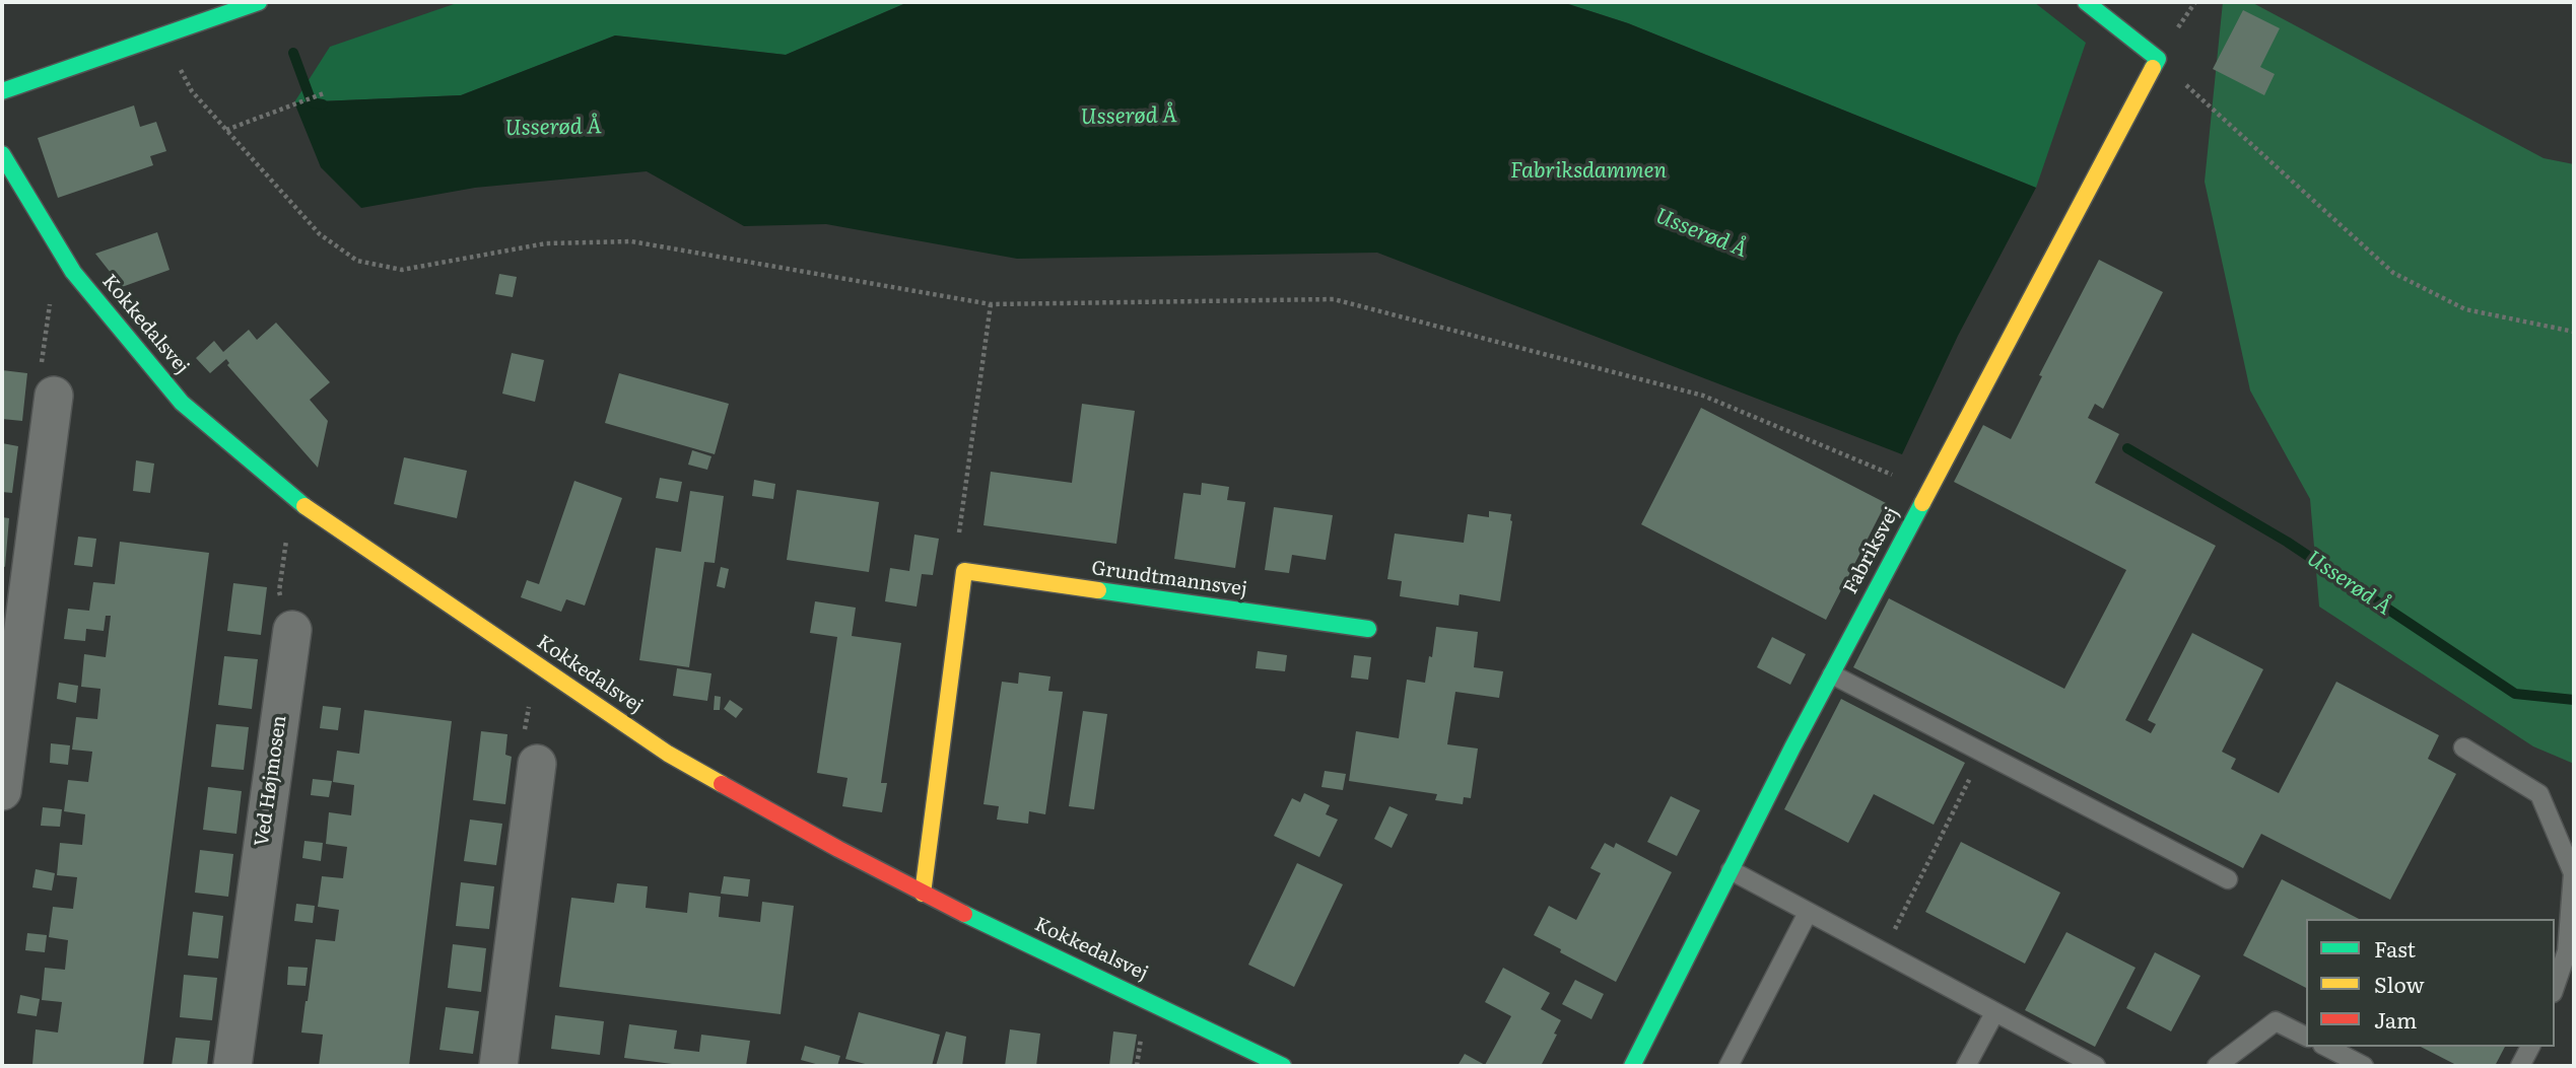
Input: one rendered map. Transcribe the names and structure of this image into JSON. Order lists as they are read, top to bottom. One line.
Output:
{"streets":{"street":["Kokkedalsvej","Fabriksvej","Grundtmannsvej","Ved Højmosen"]},"water":["Usserød Å","Fabriksdammen"],"legend":["Fast","Slow","Jam"]}
